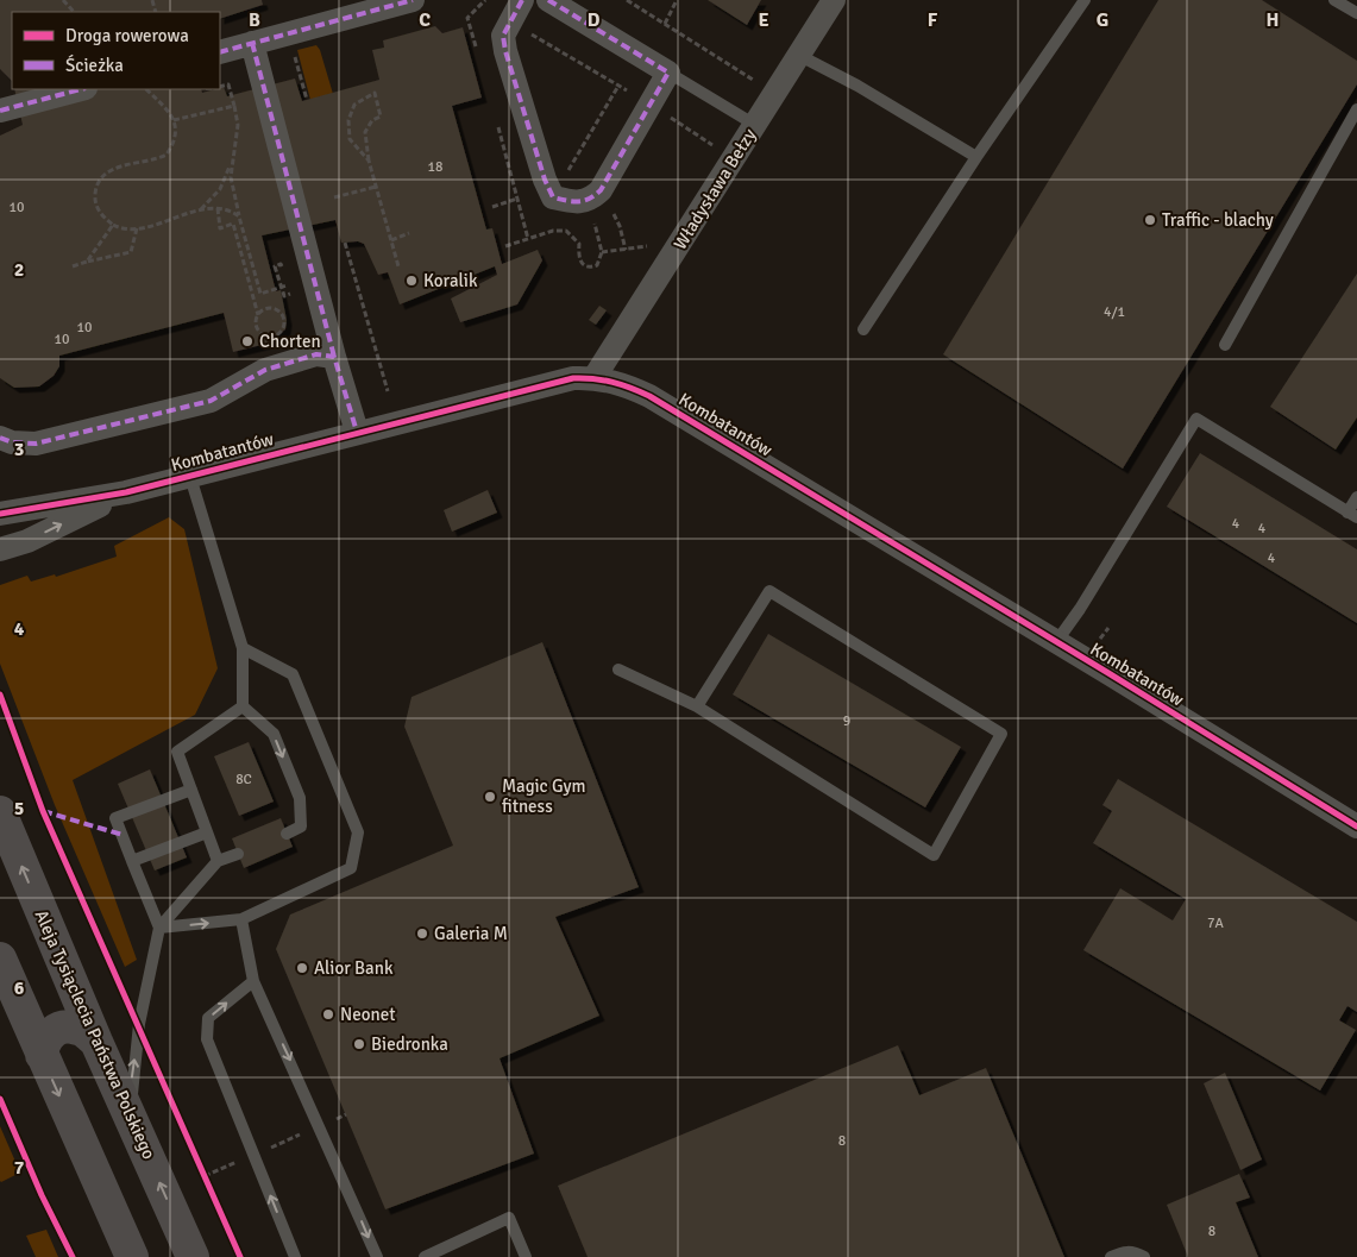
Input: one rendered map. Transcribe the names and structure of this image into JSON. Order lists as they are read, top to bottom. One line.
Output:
{"streets":{"main road":["Aleja Tysiąclecia Państwa Polskiego"],"street":["Władysława Bełzy","Kombatantów"]},"crossings":[["Władysława Bełzy","Kombatantów"]],"places":["Traffic - blachy","Koralik","Chorten","Magic Gym fitness","Galeria M","Alior Bank","Neonet","Biedronka"],"house_numbers":["18","10","4/1","10","10","4","4","4","9","8C","7A","8","8"],"legend":["Droga rowerowa","Ścieżka"],"grid":{"columns":["B","C","D","E","F","G","H"],"rows":["2","3","4","5","6","7"]}}
